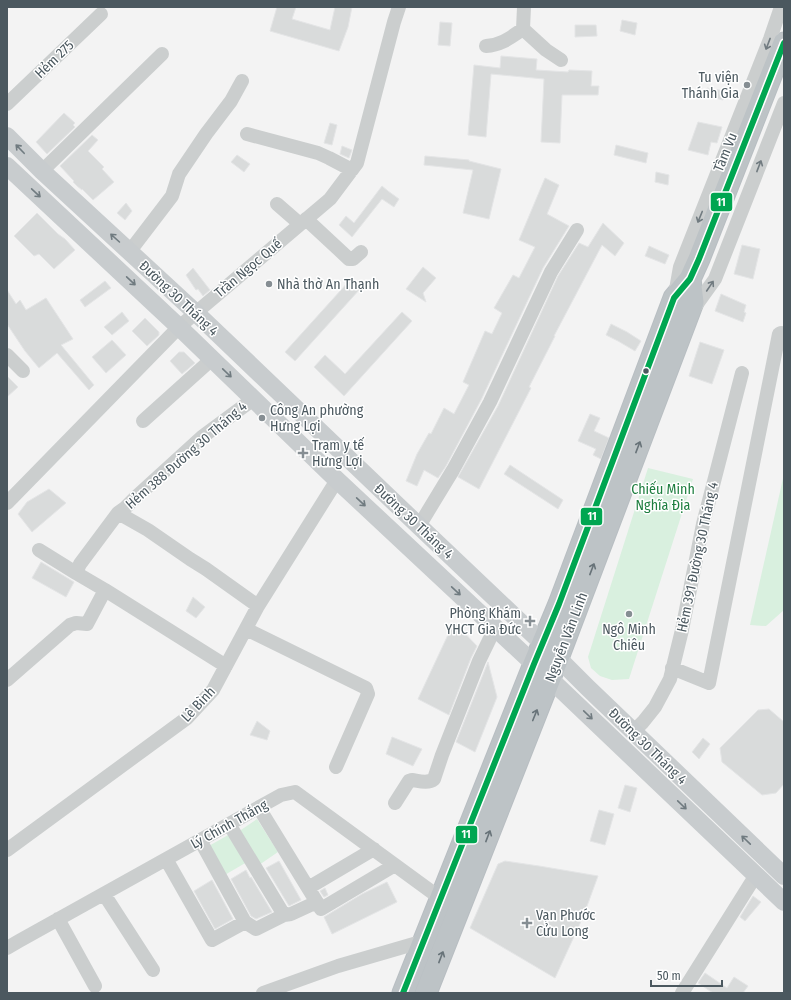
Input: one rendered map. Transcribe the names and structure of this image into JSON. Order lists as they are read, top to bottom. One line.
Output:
{"streets":{"highway":["Nguyễn Văn Linh"],"main road":["Đường 30 Tháng 4"],"street":["Hẻm 275","Tầm Vu","Trần Ngọc Quế","Hẻm 388 Đường 30 Tháng 4","Hẻm 391 Đường 30 Tháng 4","Lê Bình","Lý Chính Thắng"]},"crossings":[["Tầm Vu","Nguyễn Văn Linh"],["Trần Ngọc Quế","Đường 30 Tháng 4"],["Đường 30 Tháng 4","Hẻm 388 Đường 30 Tháng 4"],["Đường 30 Tháng 4","Hẻm 391 Đường 30 Tháng 4"],["Đường 30 Tháng 4","Nguyễn Văn Linh"],["Đường 30 Tháng 4","Lê Bình"],["Hẻm 388 Đường 30 Tháng 4","Lê Bình"],["Nguyễn Văn Linh","Lý Chính Thắng"]],"parks":["Chiếu Minh Nghĩa Địa"],"places":{"other":["Tu viện Thánh Gia","Nhà thờ An Thạnh","Công An phường Hưng Lợi","Ngô Minh Chiêu"],"health":["Trạm y tế Hưng Lợi","Phòng Khám YHCT Gia Đức","Vạn Phước Cửu Long"]},"lines":["transit line 11"],"scale_bar":"50 m"}
